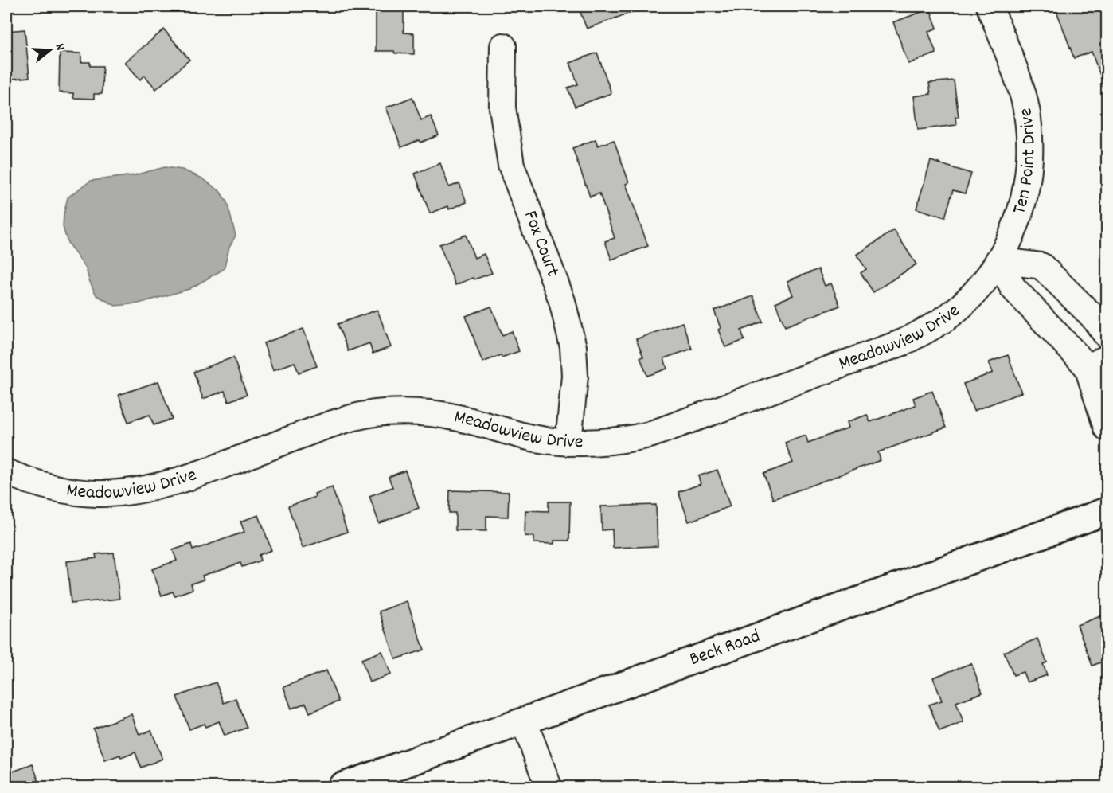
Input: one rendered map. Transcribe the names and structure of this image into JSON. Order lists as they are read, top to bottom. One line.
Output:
{"streets":{"main road":["Beck Road"],"street":["Ten Point Drive","Fox Court","Meadowview Drive"]},"crossings":[["Ten Point Drive","Meadowview Drive"],["Fox Court","Meadowview Drive"]],"north":"right"}
